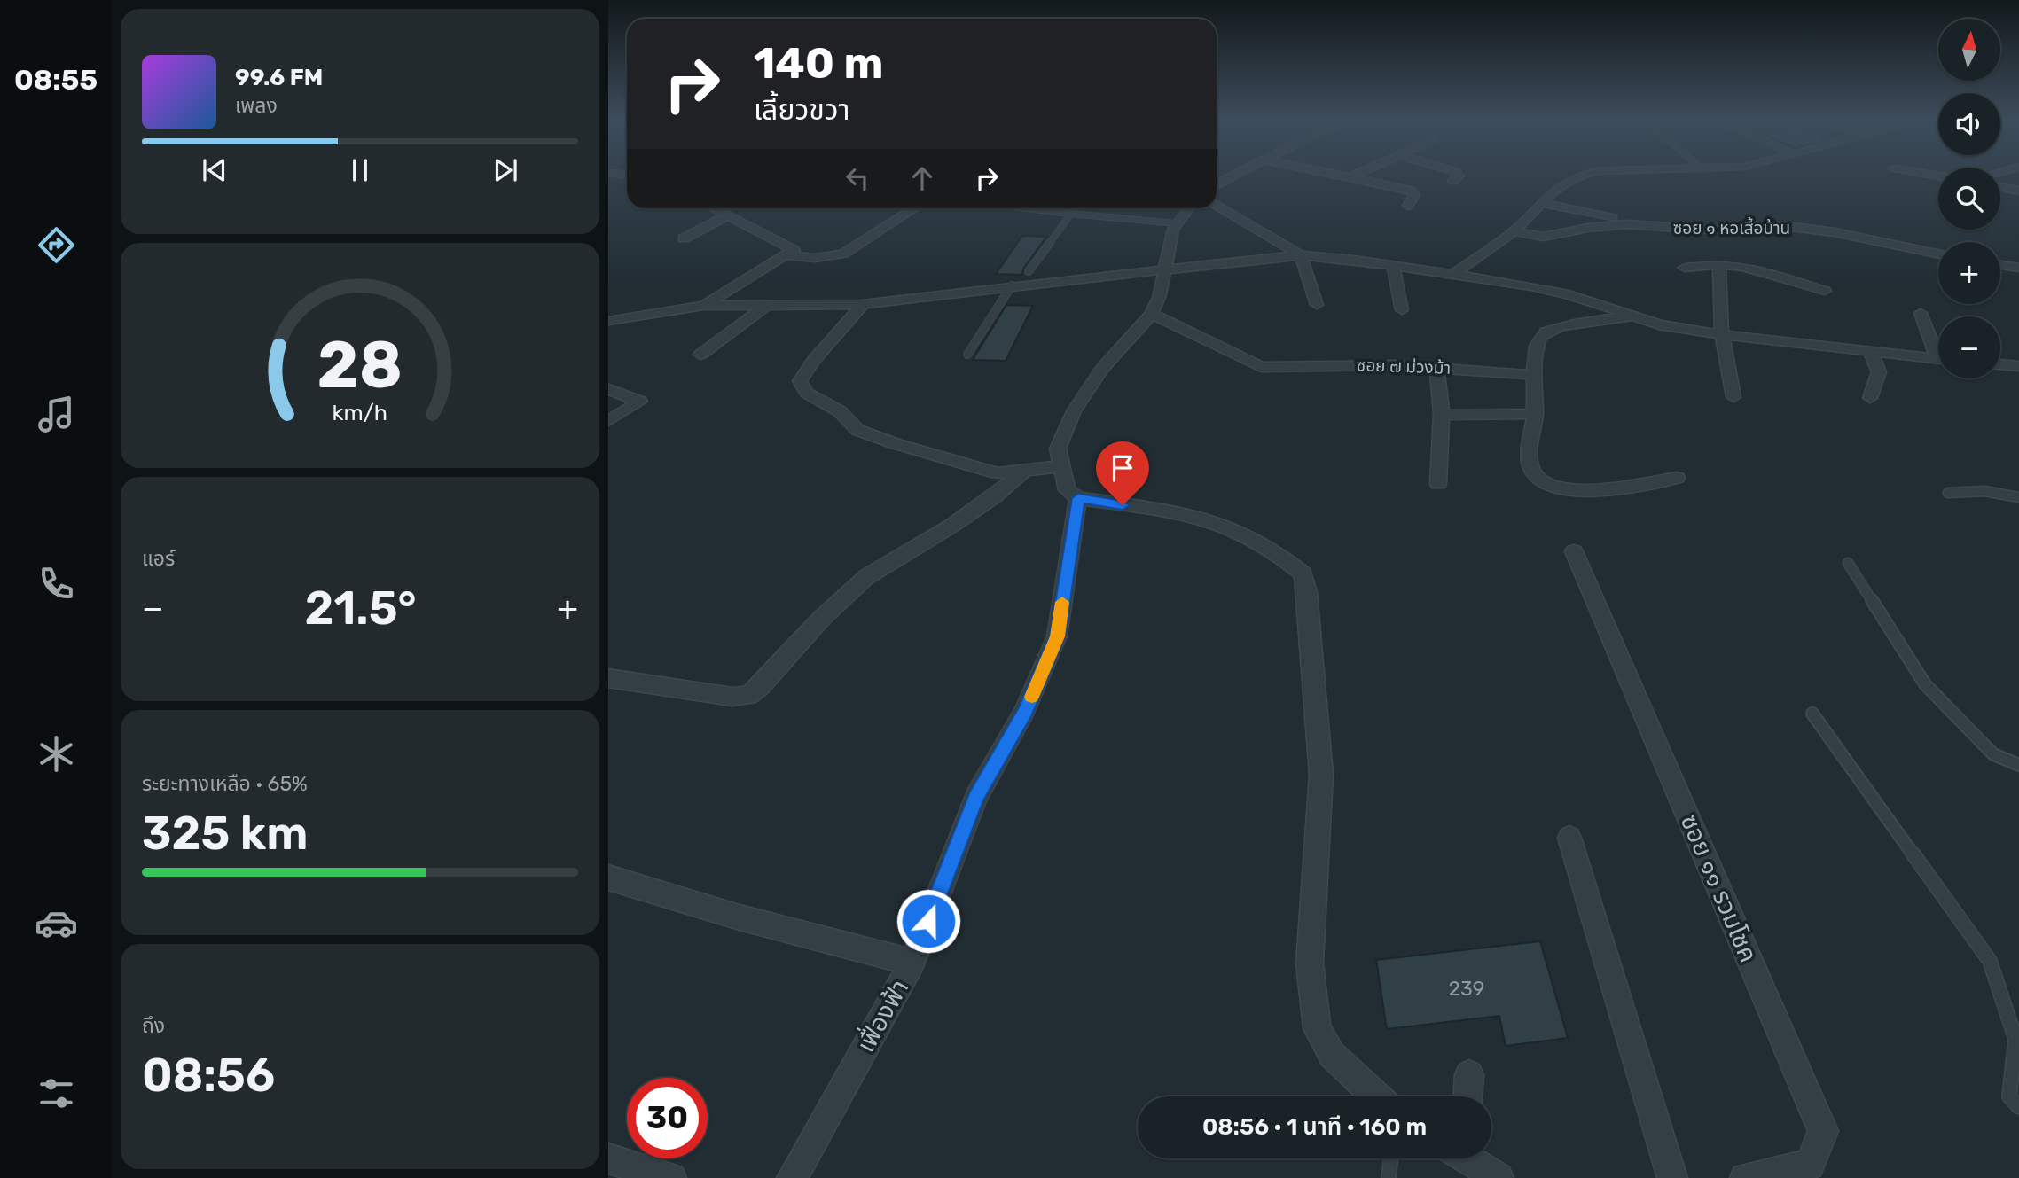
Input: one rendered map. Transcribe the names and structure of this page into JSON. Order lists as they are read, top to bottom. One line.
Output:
{"streets":{"street":["ซอย ๑ หอเสื้อบ้าน","ซอย ๗ ม่วงม้า","ซอย ๑๑ รวมโชค","เฟื่องฟ้า"]},"house_numbers":["239"],"north":"top","page":{"tabs":"08:55","map_buttons":["+","−"],"turn":["140 m","เลี้ยวขวา"],"song":["99.6 FM","เพลง"],"tile":["แอร์",["ระยะทางเหลือ · 65%","325 km"],["ถึง","08:56"]],"heat":["−","21.5°","+"],"limit":"30","trip":"08:56 · 1 นาที · 160 m","gauge":["28","km/h"]}}
